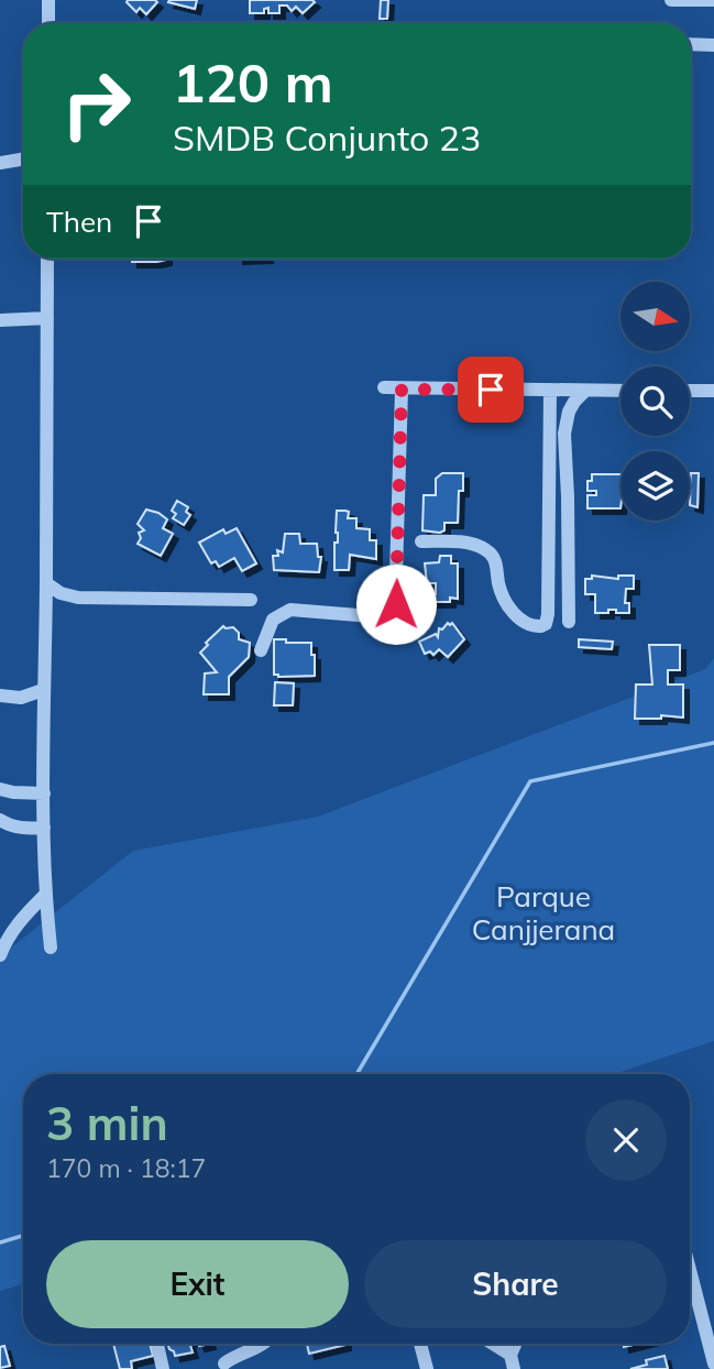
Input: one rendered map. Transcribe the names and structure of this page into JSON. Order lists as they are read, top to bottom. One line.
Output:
{"parks":["Parque Canjjerana"],"north":"right","page":{"turn":["120 m","SMDB Conjunto 23"],"then":"Then","heading":["3 min","170 m · 18:17"],"buttons":["Exit","Share"]}}
